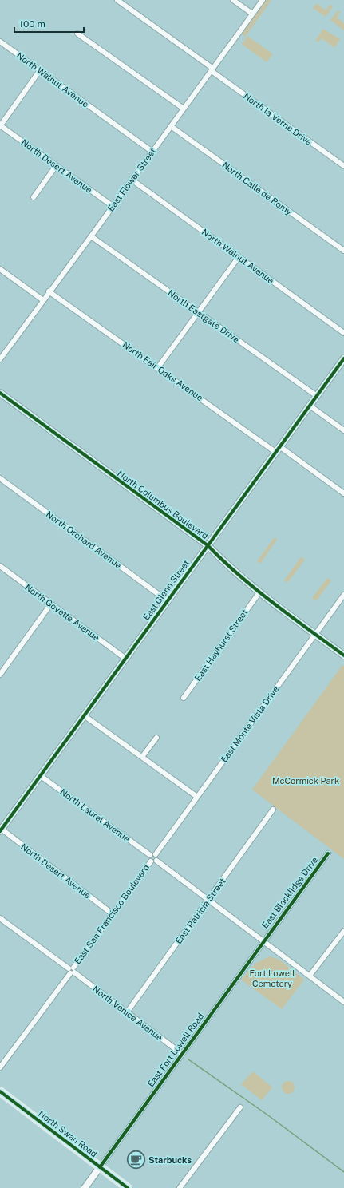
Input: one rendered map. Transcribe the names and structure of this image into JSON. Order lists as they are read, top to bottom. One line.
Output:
{"streets":{"main road":["North Swan Road"],"street":["North Walnut Avenue","North la Verne Drive","North Desert Avenue","East Flower Street","North Calle de Romy","North Eastgate Drive","North Fair Oaks Avenue","North Columbus Boulevard","North Orchard Avenue","East Glenn Street","North Goyette Avenue","East Hayhurst Street","East Monte Vista Drive","North Laurel Avenue","East Blacklidge Drive","East Patricia Street","East San Francisco Boulevard","North Venice Avenue","East Fort Lowell Road"]},"crossings":[["North Walnut Avenue","East Flower Street"],["North la Verne Drive","East Flower Street"],["North Desert Avenue","East Flower Street"],["North Desert Avenue","East Glenn Street"],["North Desert Avenue","East San Francisco Boulevard"],["East Flower Street","North Calle de Romy"],["East Flower Street","North Eastgate Drive"],["East Flower Street","North Fair Oaks Avenue"],["North Eastgate Drive","East Glenn Street"],["North Fair Oaks Avenue","East Glenn Street"],["North Columbus Boulevard","East Glenn Street"],["North Columbus Boulevard","East Hayhurst Street"],["North Columbus Boulevard","East Monte Vista Drive"],["North Orchard Avenue","East Glenn Street"],["East Glenn Street","North Goyette Avenue"],["East Glenn Street","North Laurel Avenue"],["East Monte Vista Drive","North Laurel Avenue"],["East Monte Vista Drive","East San Francisco Boulevard"],["North Laurel Avenue","East San Francisco Boulevard"],["East Blacklidge Drive","East Fort Lowell Road"],["East Patricia Street","North Venice Avenue"],["East San Francisco Boulevard","North Venice Avenue"],["North Venice Avenue","East Fort Lowell Road"],["East Fort Lowell Road","North Swan Road"]],"parks":["McCormick Park","Fort Lowell Cemetery"],"places":{"cafe":["Starbucks"]},"scale_bar":"100 m"}
